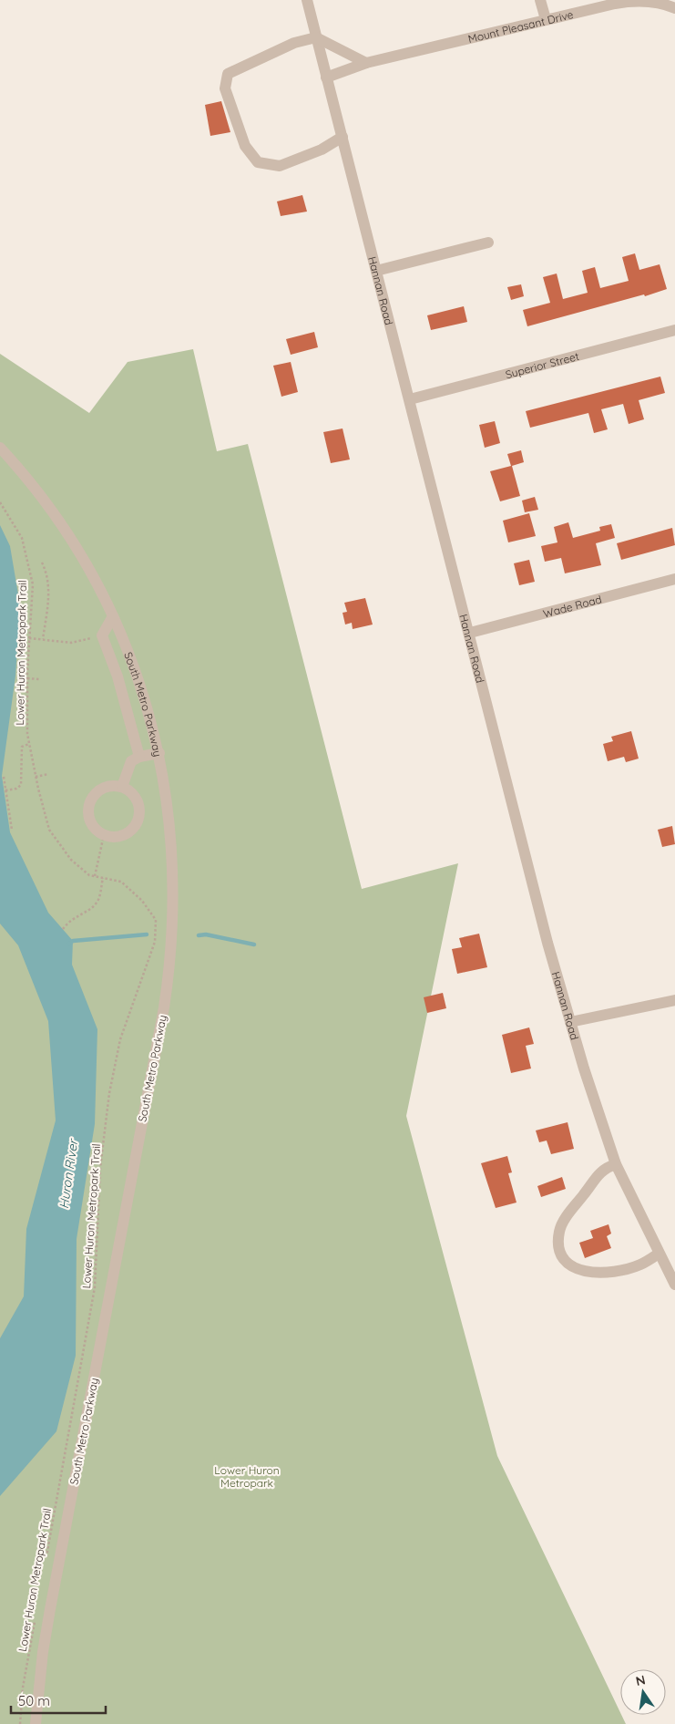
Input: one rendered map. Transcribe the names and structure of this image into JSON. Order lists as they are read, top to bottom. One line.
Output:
{"streets":{"street":["Mount Pleasant Drive","Hannan Road","Superior Street","Wade Road","South Metro Parkway"],"path":["Lower Huron Metropark Trail"]},"crossings":[["Mount Pleasant Drive","Hannan Road"],["Hannan Road","Superior Street"],["Hannan Road","Wade Road"]],"water":["Huron River"],"parks":["Lower Huron Metropark"],"scale_bar":"50 m","north":"top"}
